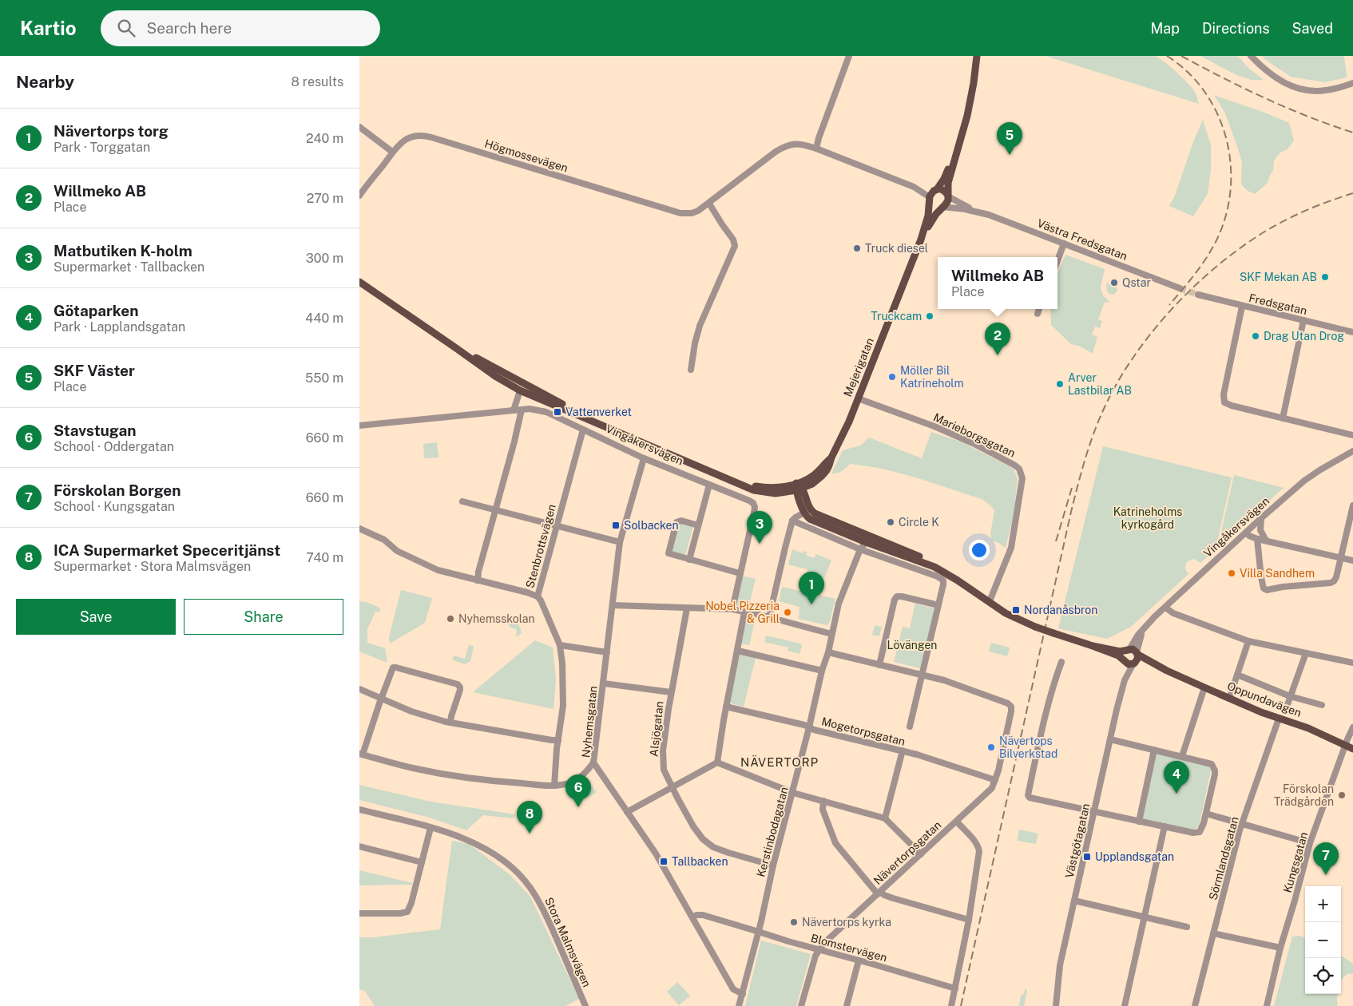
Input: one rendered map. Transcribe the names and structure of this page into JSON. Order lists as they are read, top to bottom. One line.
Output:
{"streets":{"main road":["Mejerigatan","Vingåkersvägen","Oppundavägen"],"street":["Högmossevägen","Västra Fredsgatan","Fredsgatan","Marieborgsgatan","Stenbrottsvägen","Nyhemsgatan","Alsjögatan","Mogetorpsgatan","Kerstinbodagatan","Västgötagatan","Nävertorpsgatan","Sörmlandsgatan","Kungsgatan","Stora Malmsvägen","Blomstervägen"]},"crossings":[["Västra Fredsgatan","Mejerigatan"],["Mejerigatan","Marieborgsgatan"],["Mejerigatan","Vingåkersvägen"],["Vingåkersvägen","Stenbrottsvägen"],["Vingåkersvägen","Oppundavägen"],["Vingåkersvägen","Nyhemsgatan"],["Vingåkersvägen","Västgötagatan"],["Oppundavägen","Västgötagatan"],["Oppundavägen","Sörmlandsgatan"],["Oppundavägen","Kungsgatan"],["Nyhemsgatan","Kerstinbodagatan"],["Nyhemsgatan","Blomstervägen"],["Alsjögatan","Kerstinbodagatan"],["Mogetorpsgatan","Kerstinbodagatan"],["Mogetorpsgatan","Nävertorpsgatan"],["Kerstinbodagatan","Blomstervägen"],["Nävertorpsgatan","Blomstervägen"]],"districts":["NÄVERTORP"],"parks":["Katrineholms kyrkogård","Lövängen"],"places":{"other":["Truck diesel","SKF Mekan AB","Qstar","Truckcam","Drag Utan Drog","Möller Bil Katrineholm","Arver Lastbilar AB","Circle K","Villa Sandhem","Nobel Pizzeria & Grill","Nyhemsskolan","Nävertops Bilverkstad","Förskolan Trädgården","Nävertorps kyrka"],"transit":["Vattenverket","Solbacken","Nordanåsbron","Upplandsgatan","Tallbacken"]},"page":{"header":"Kartio","search":"Search here","nav":["Map","Directions","Saved"],"heading":["Nearby","8 results"],"list":[{"mark":"1","name":"Nävertorps torg","note":"Park · Torggatan","value":"240 m"},{"mark":"2","name":"Willmeko AB","note":"Place","value":"270 m"},{"mark":"3","name":"Matbutiken K-holm","note":"Supermarket · Tallbacken","value":"300 m"},{"mark":"4","name":"Götaparken","note":"Park · Lapplandsgatan","value":"440 m"},{"mark":"5","name":"SKF Väster","note":"Place","value":"550 m"},{"mark":"6","name":"Stavstugan","note":"School · Oddergatan","value":"660 m"},{"mark":"7","name":"Förskolan Borgen","note":"School · Kungsgatan","value":"660 m"},{"mark":"8","name":"ICA Supermarket Speceritjänst","note":"Supermarket · Stora Malmsvägen","value":"740 m"}],"pins":["5","2","3","1","4","6","8","7"],"popup":["Willmeko AB","Place"],"buttons":["Save","Share"],"map_buttons":["+","−"]}}
